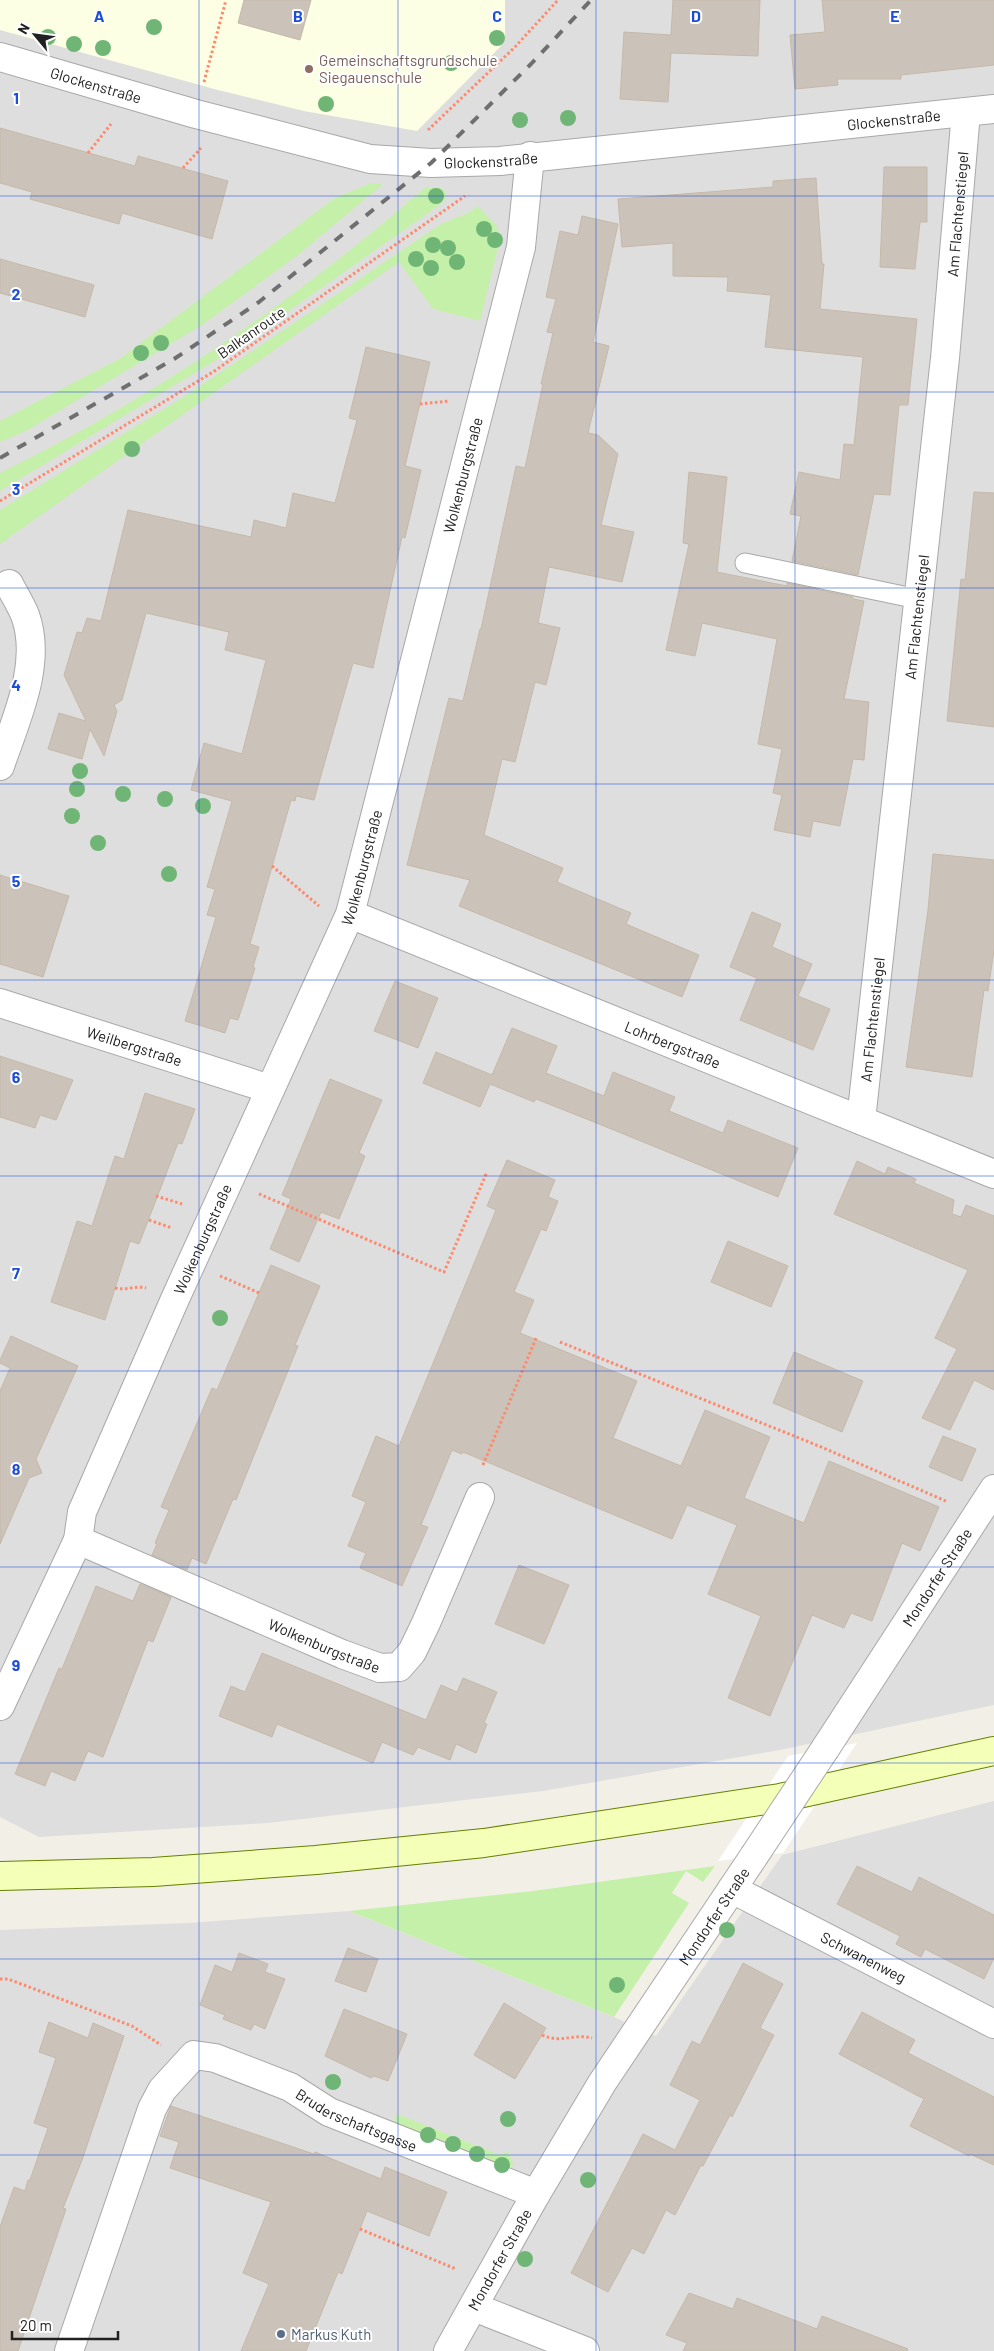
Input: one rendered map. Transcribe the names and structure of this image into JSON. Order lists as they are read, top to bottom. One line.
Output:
{"streets":{"street":["Glockenstraße","Am Flachtenstiegel","Wolkenburgstraße","Lohrbergstraße","Weilbergstraße","Mondorfer Straße","Schwanenweg","Bruderschaftsgasse"],"path":["Balkanroute"]},"crossings":[["Glockenstraße","Am Flachtenstiegel"],["Glockenstraße","Balkanroute"],["Glockenstraße","Wolkenburgstraße"],["Am Flachtenstiegel","Lohrbergstraße"],["Wolkenburgstraße","Lohrbergstraße"],["Wolkenburgstraße","Weilbergstraße"],["Mondorfer Straße","Schwanenweg"],["Mondorfer Straße","Bruderschaftsgasse"]],"places":["Gemeinschaftsgrundschule Siegauenschule","Markus Kuth"],"scale_bar":"20 m","north":"top left","grid":{"columns":["A","B","C","D","E"],"rows":["1","2","3","4","5","6","7","8","9"]}}
